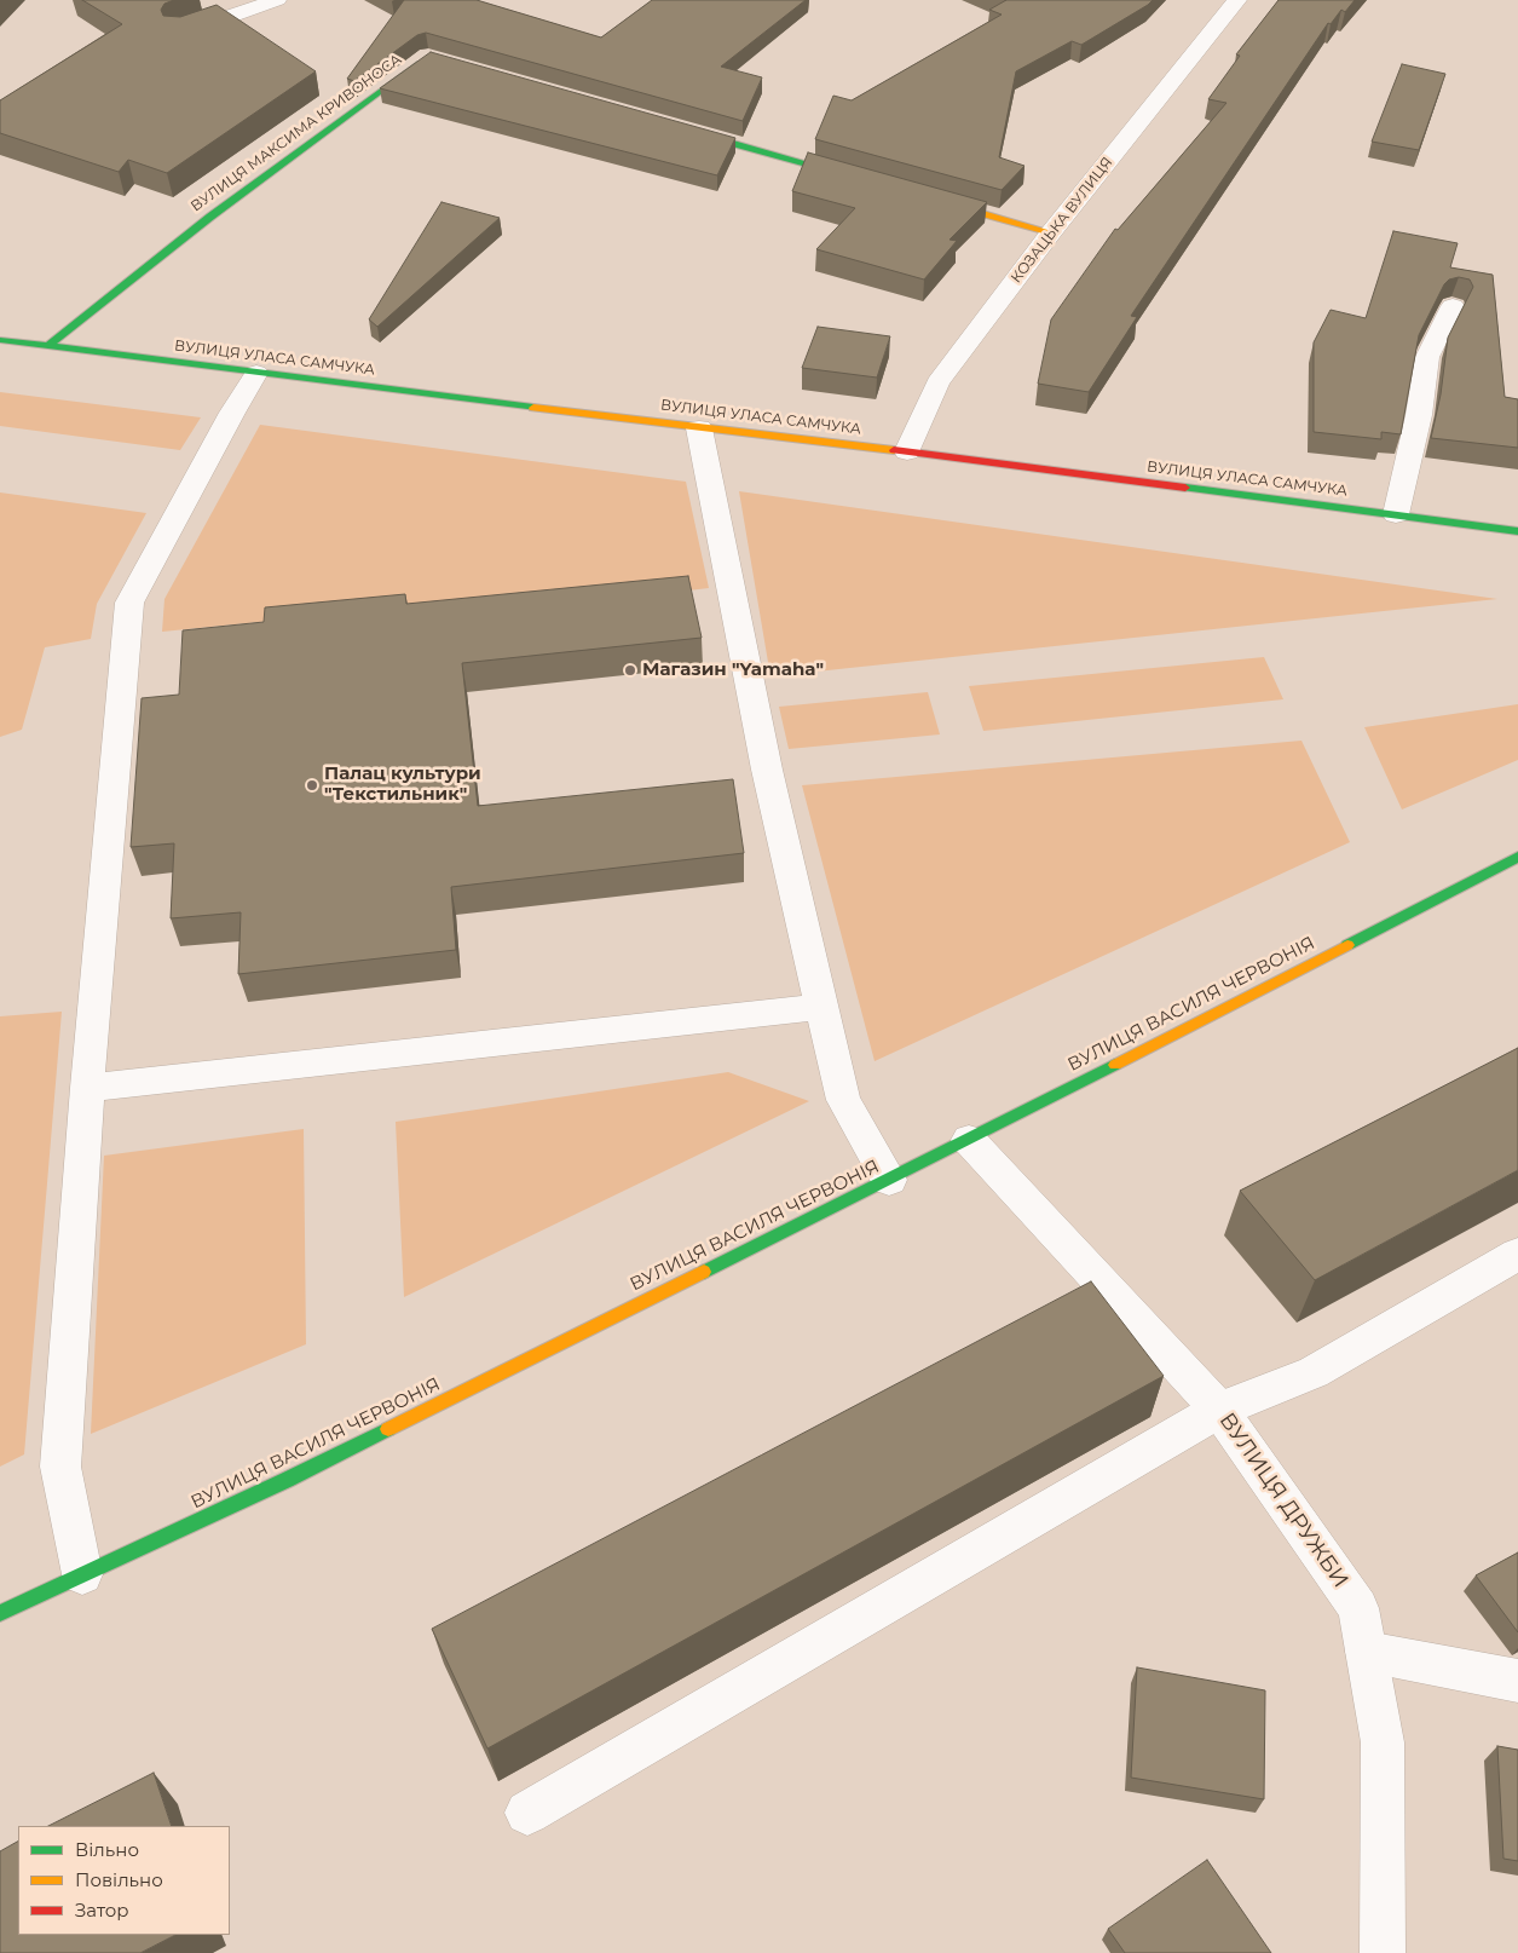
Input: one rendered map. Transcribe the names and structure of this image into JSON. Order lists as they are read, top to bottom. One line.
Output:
{"streets":{"street":["ВУЛИЦЯ МАКСИМА КРИВОНОСА","КОЗАЦЬКА ВУЛИЦЯ","ВУЛИЦЯ УЛАСА САМЧУКА","ВУЛИЦЯ ВАСИЛЯ ЧЕРВОНІЯ","ВУЛИЦЯ ДРУЖБИ"]},"crossings":[["ВУЛИЦЯ МАКСИМА КРИВОНОСА","ВУЛИЦЯ УЛАСА САМЧУКА"],["КОЗАЦЬКА ВУЛИЦЯ","ВУЛИЦЯ УЛАСА САМЧУКА"],["ВУЛИЦЯ ВАСИЛЯ ЧЕРВОНІЯ","ВУЛИЦЯ ДРУЖБИ"]],"places":["Магазин \"Yamaha\"","Палац культури \"Текстильник\""],"legend":["Вільно","Повільно","Затор"]}
